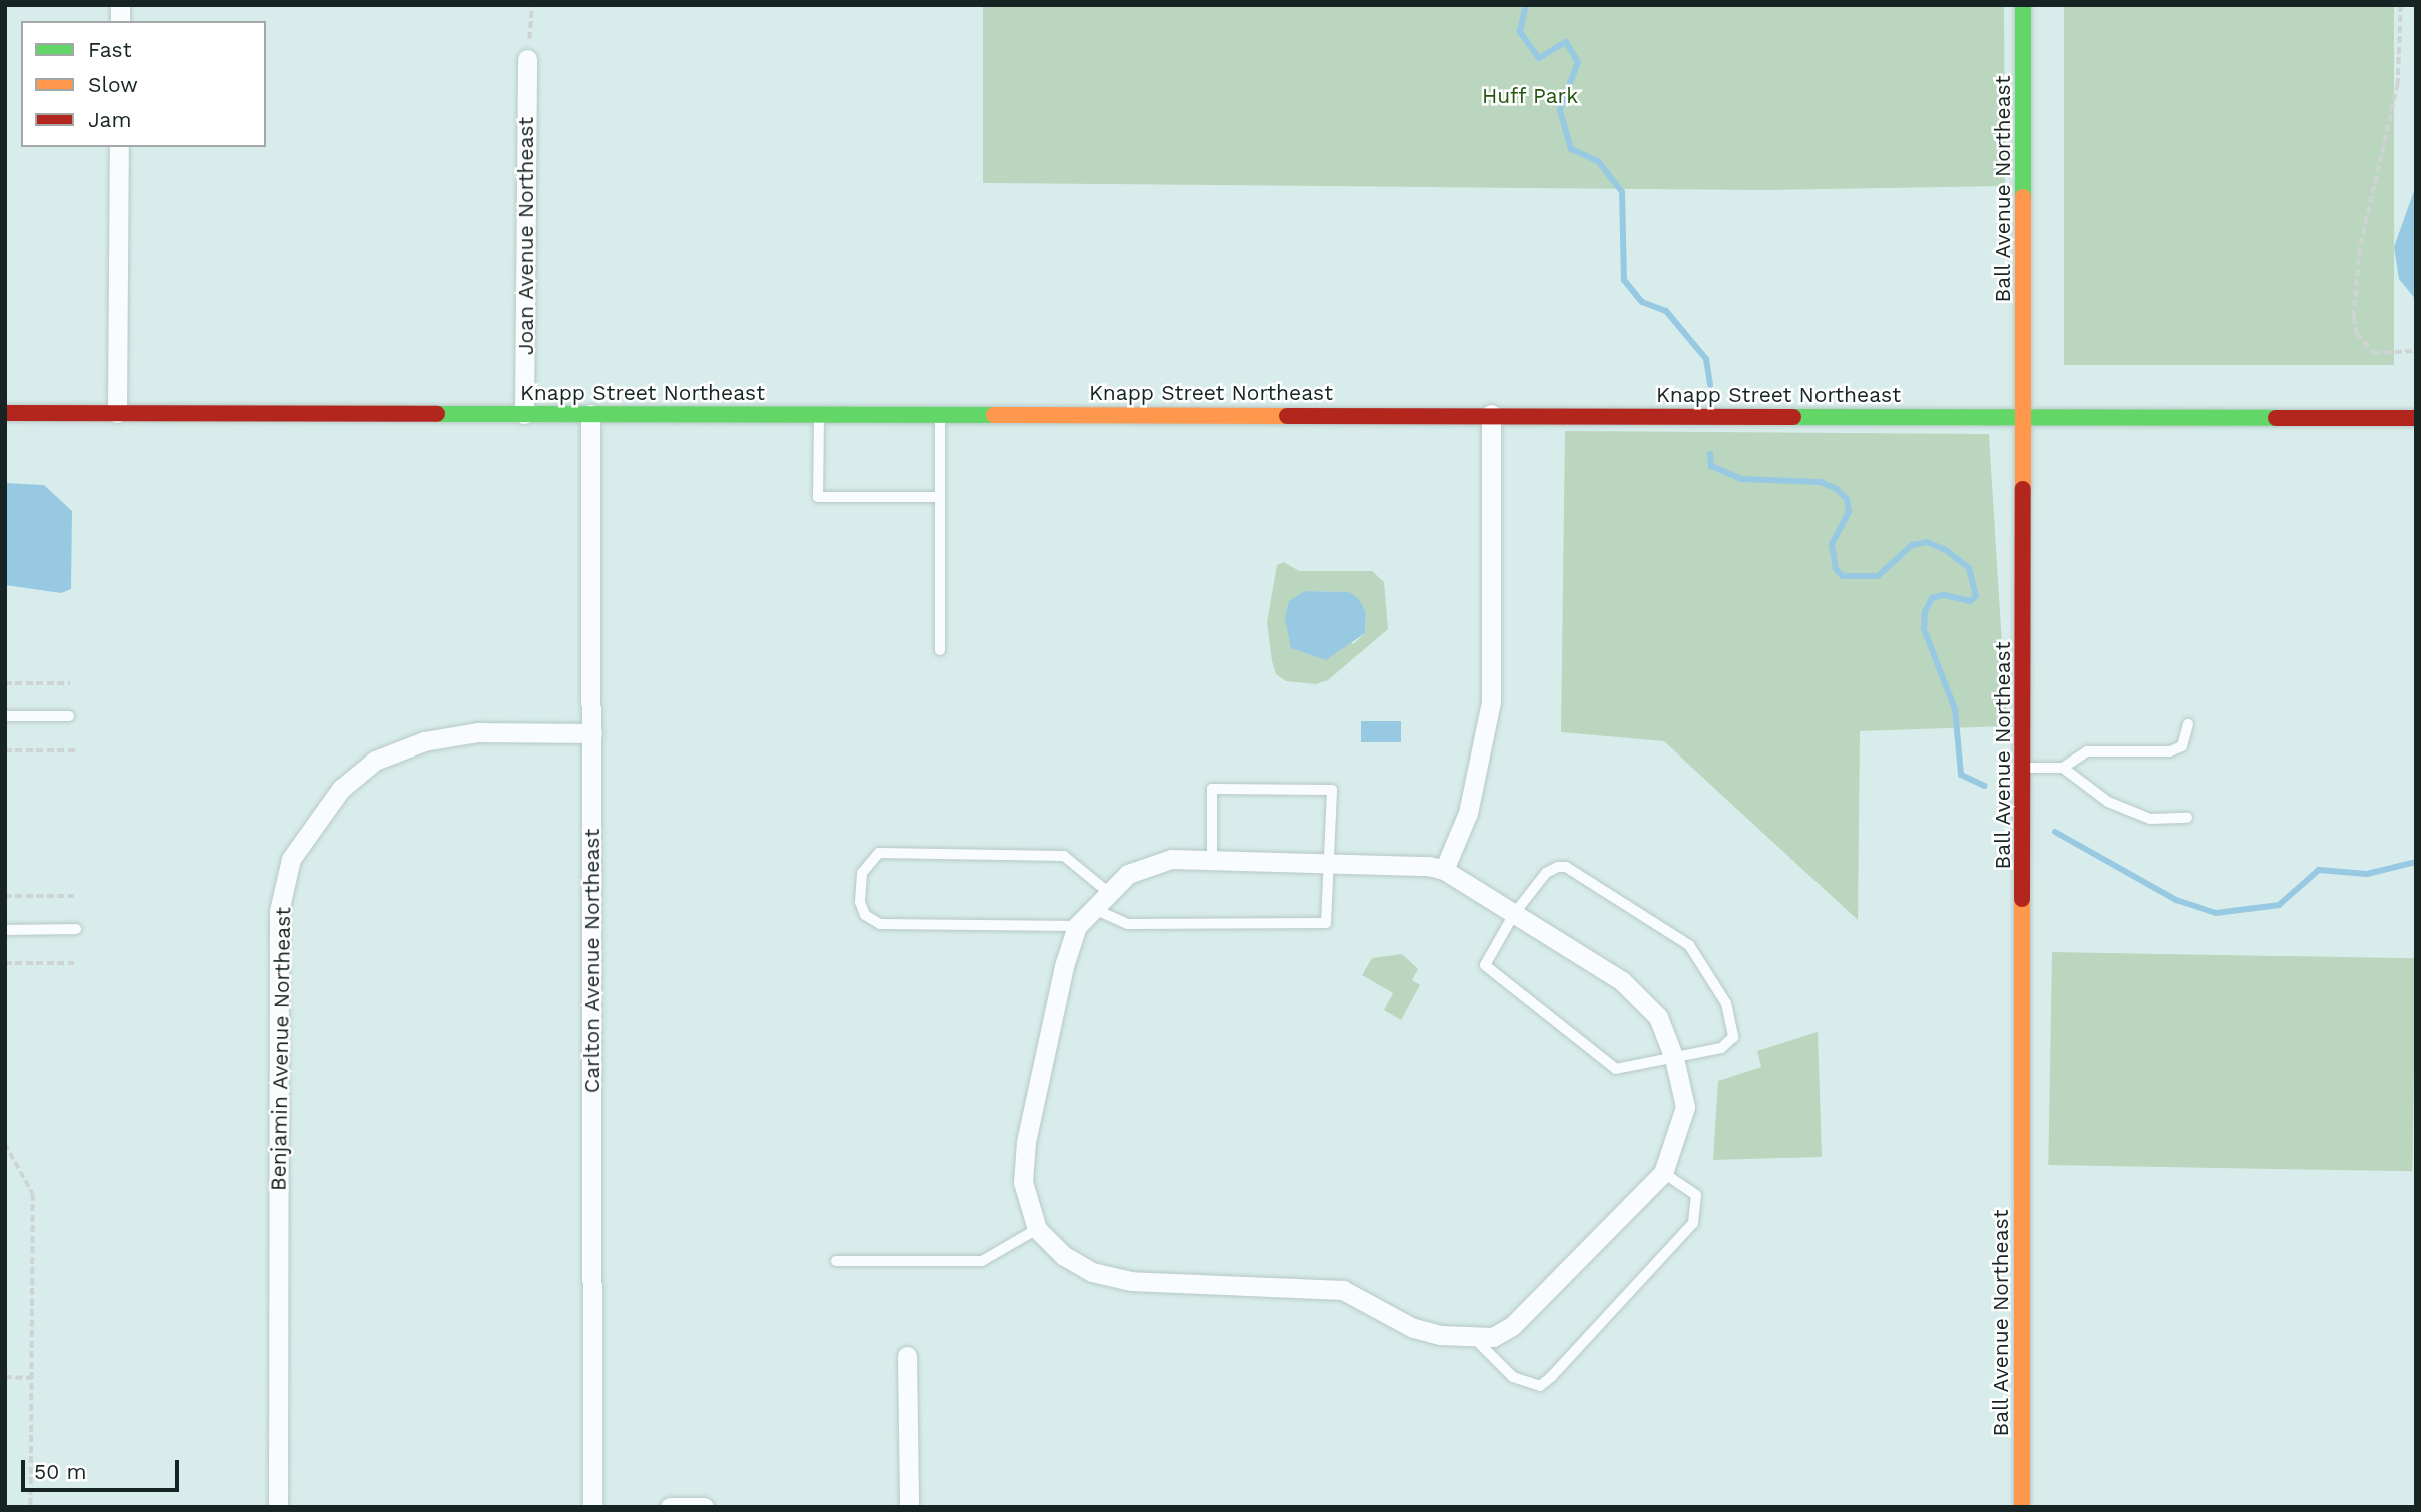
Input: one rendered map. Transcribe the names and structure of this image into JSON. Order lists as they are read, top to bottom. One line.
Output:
{"streets":{"main road":["Ball Avenue Northeast","Knapp Street Northeast"],"street":["Joan Avenue Northeast","Carlton Avenue Northeast","Benjamin Avenue Northeast"]},"crossings":[["Ball Avenue Northeast","Knapp Street Northeast"],["Joan Avenue Northeast","Knapp Street Northeast"],["Knapp Street Northeast","Carlton Avenue Northeast"],["Carlton Avenue Northeast","Benjamin Avenue Northeast"]],"parks":["Huff Park"],"legend":["Fast","Slow","Jam"],"scale_bar":"50 m"}
